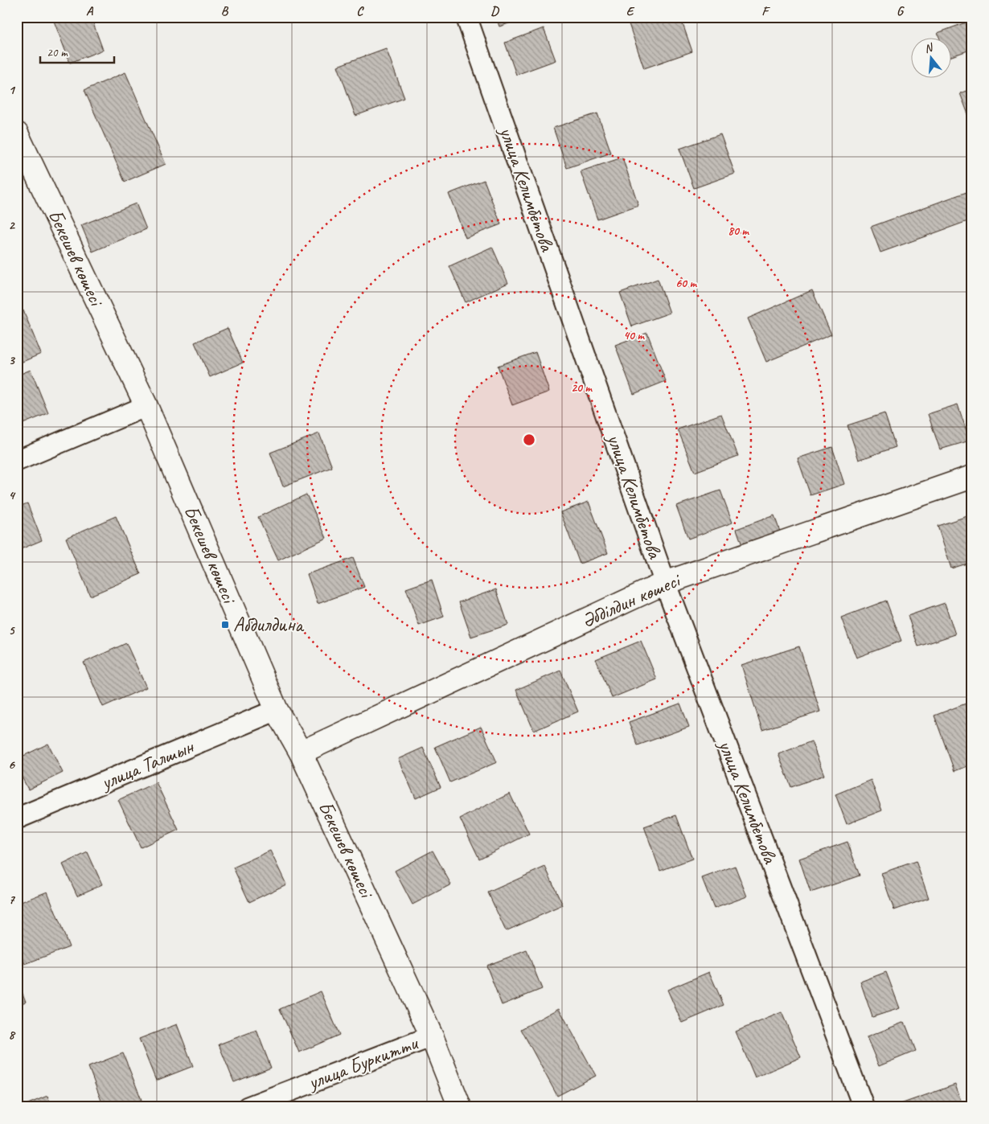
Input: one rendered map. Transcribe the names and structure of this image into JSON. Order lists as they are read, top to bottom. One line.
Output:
{"streets":{"main road":["Бекешев көшесі","Әбділдин көшесі"],"street":["улица Келимбетова","улица Талшын","улица Буркитти"]},"crossings":[["улица Келимбетова","Әбділдин көшесі"],["Бекешев көшесі","Әбділдин көшесі"],["Бекешев көшесі","улица Талшын"],["Бекешев көшесі","улица Буркитти"]],"places":{"transit":["Абдилдина"]},"scale_bar":"20 m","north":"top","grid":{"columns":["A","B","C","D","E","F","G"],"rows":["1","2","3","4","5","6","7","8"]},"rings":["80 m","60 m","40 m","20 m"]}
